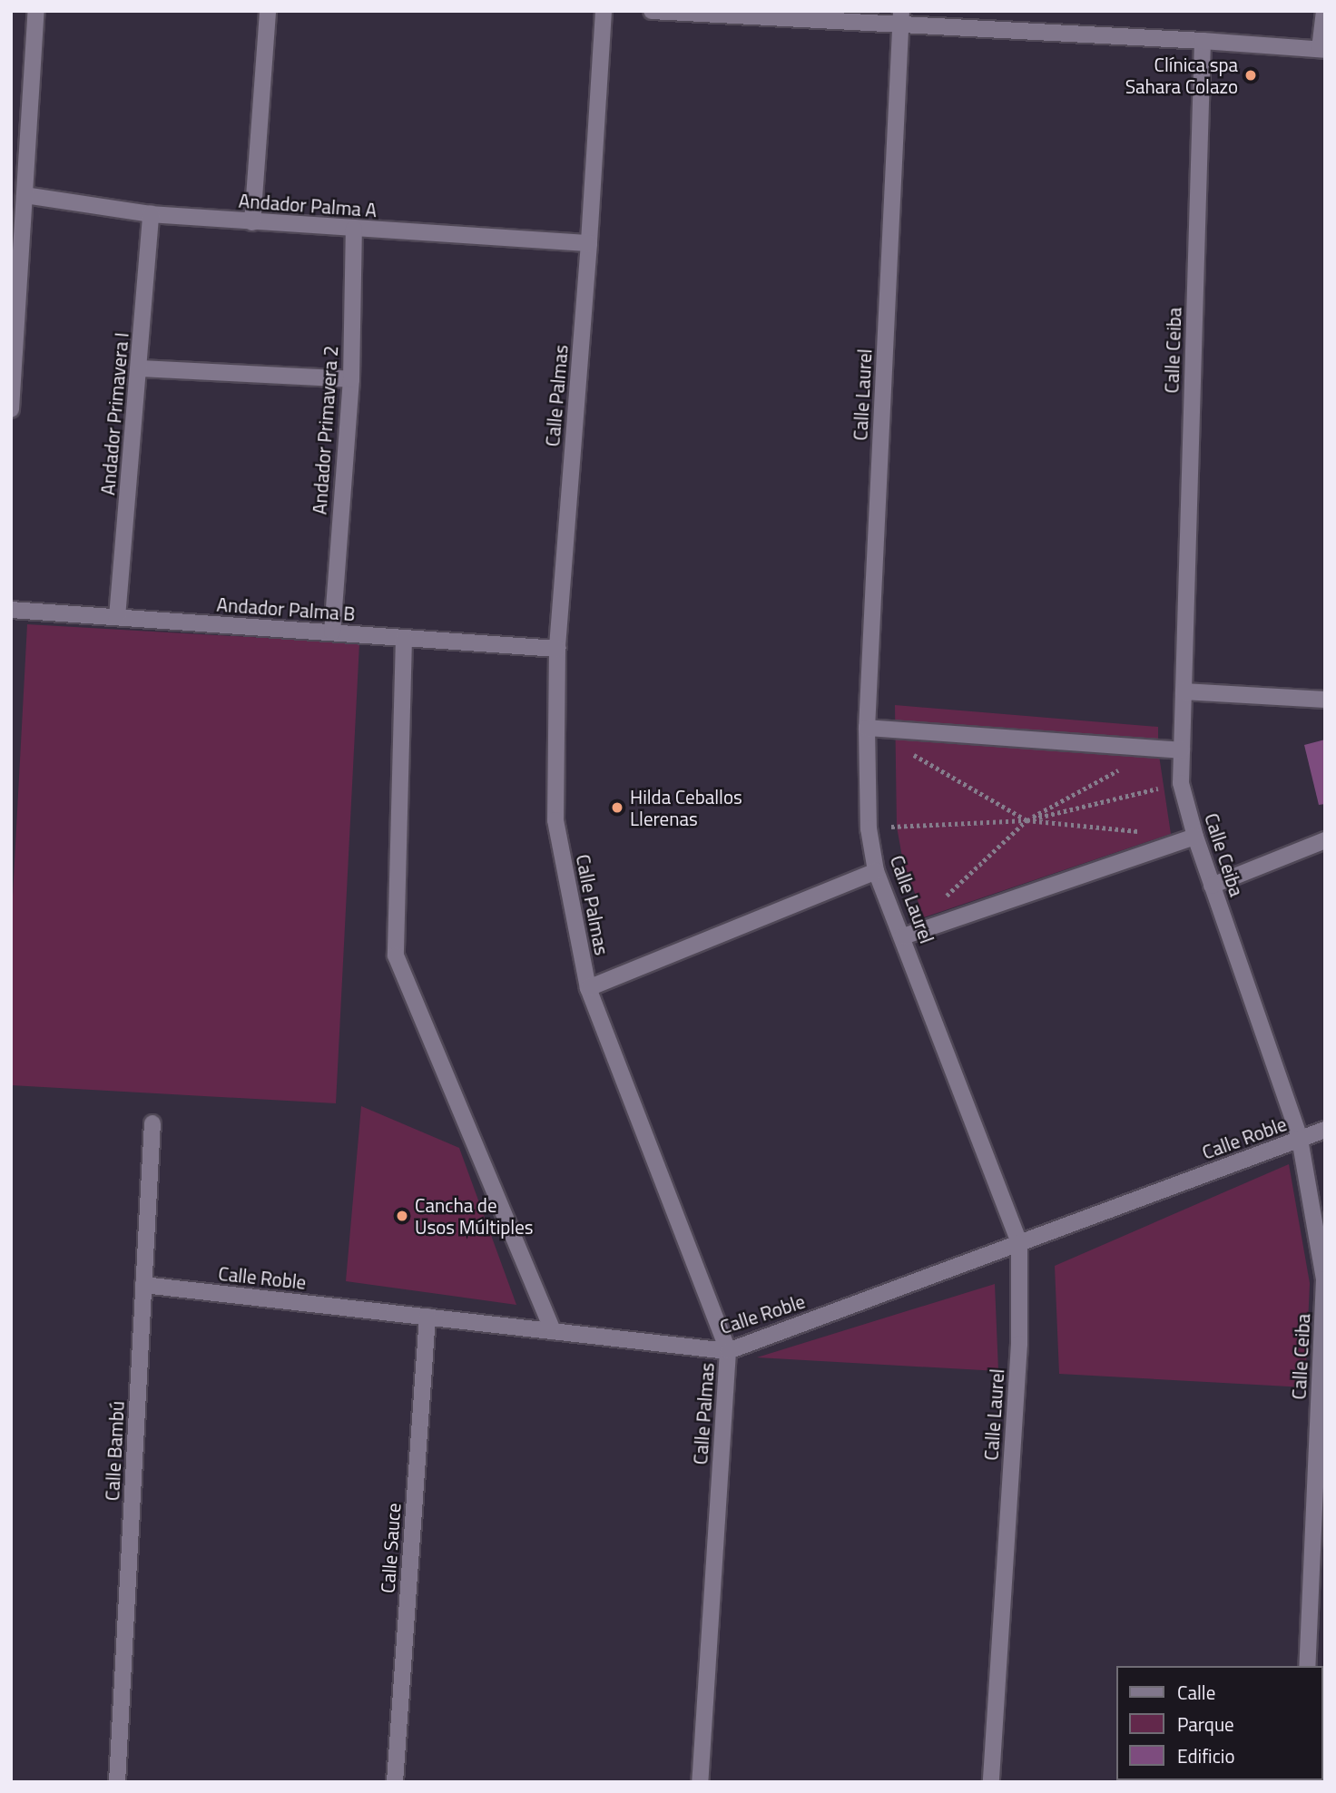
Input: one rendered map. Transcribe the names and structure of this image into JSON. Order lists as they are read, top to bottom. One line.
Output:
{"streets":{"street":["Andador Palma A","Calle Ceiba","Calle Laurel","Calle Palmas","Andador Primavera I","Andador Primavera 2","Andador Palma B","Calle Roble","Calle Bambú","Calle Sauce"]},"crossings":[["Andador Palma A","Calle Palmas"],["Andador Palma A","Andador Primavera I"],["Andador Palma A","Andador Primavera 2"],["Calle Ceiba","Calle Roble"],["Calle Laurel","Calle Roble"],["Calle Palmas","Andador Palma B"],["Calle Palmas","Calle Roble"],["Andador Primavera I","Andador Palma B"],["Andador Primavera 2","Andador Palma B"],["Calle Roble","Calle Bambú"],["Calle Roble","Calle Sauce"]],"places":["Clínica spa Sahara Colazo","Hilda Ceballos Llerenas","Cancha de Usos Múltiples"],"legend":["Calle","Parque","Edificio"]}
